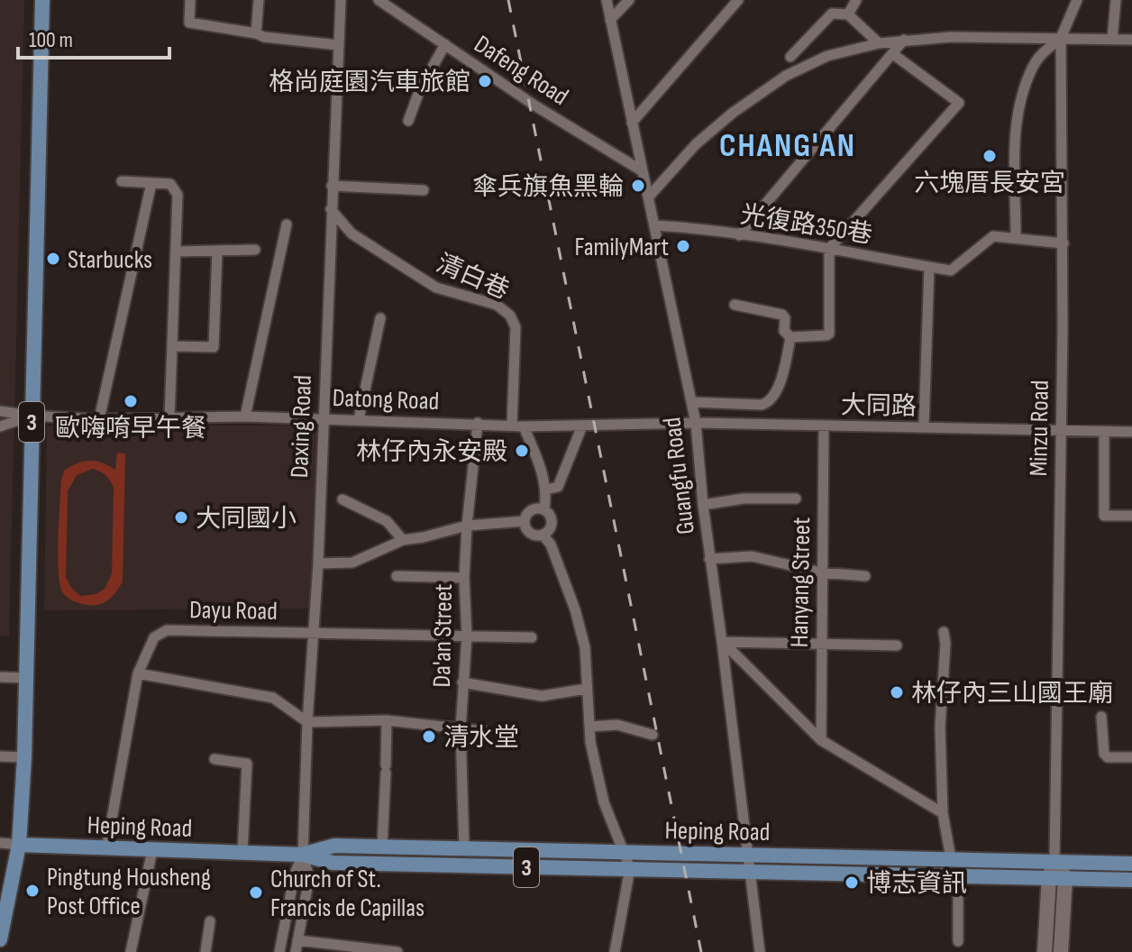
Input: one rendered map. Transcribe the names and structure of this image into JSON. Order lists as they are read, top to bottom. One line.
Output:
{"streets":{"main road":["3","Heping Road"],"street":["Dafeng Road","光復路350巷","清白巷","Datong Road","大同路","Daxing Road","Minzu Road","Guangfu Road","Hanyang Street","Dayu Road","Da'an Street"]},"crossings":[["Dafeng Road","Guangfu Road"],["光復路350巷","Guangfu Road"],["清白巷","Datong Road"],["清白巷","Daxing Road"],["Datong Road","大同路"],["Datong Road","3"],["Datong Road","Daxing Road"],["Datong Road","Guangfu Road"],["Datong Road","Da'an Street"],["大同路","Minzu Road"],["大同路","Guangfu Road"],["大同路","Hanyang Street"],["3","Heping Road"],["Daxing Road","Dayu Road"],["Daxing Road","Heping Road"],["Minzu Road","Heping Road"],["Guangfu Road","Heping Road"],["Dayu Road","Da'an Street"],["Dayu Road","Heping Road"],["Da'an Street","Heping Road"]],"districts":["CHANG'AN"],"places":["格尚庭園汽車旅館","六塊厝長安宮","傘兵旗魚黑輪","FamilyMart","Starbucks","歐嗨唷早午餐","林仔內永安殿","大同國小","林仔內三山國王廟","清水堂","博志資訊","Pingtung Housheng Post Office","Church of St. Francis de Capillas"],"scale_bar":"100 m"}
